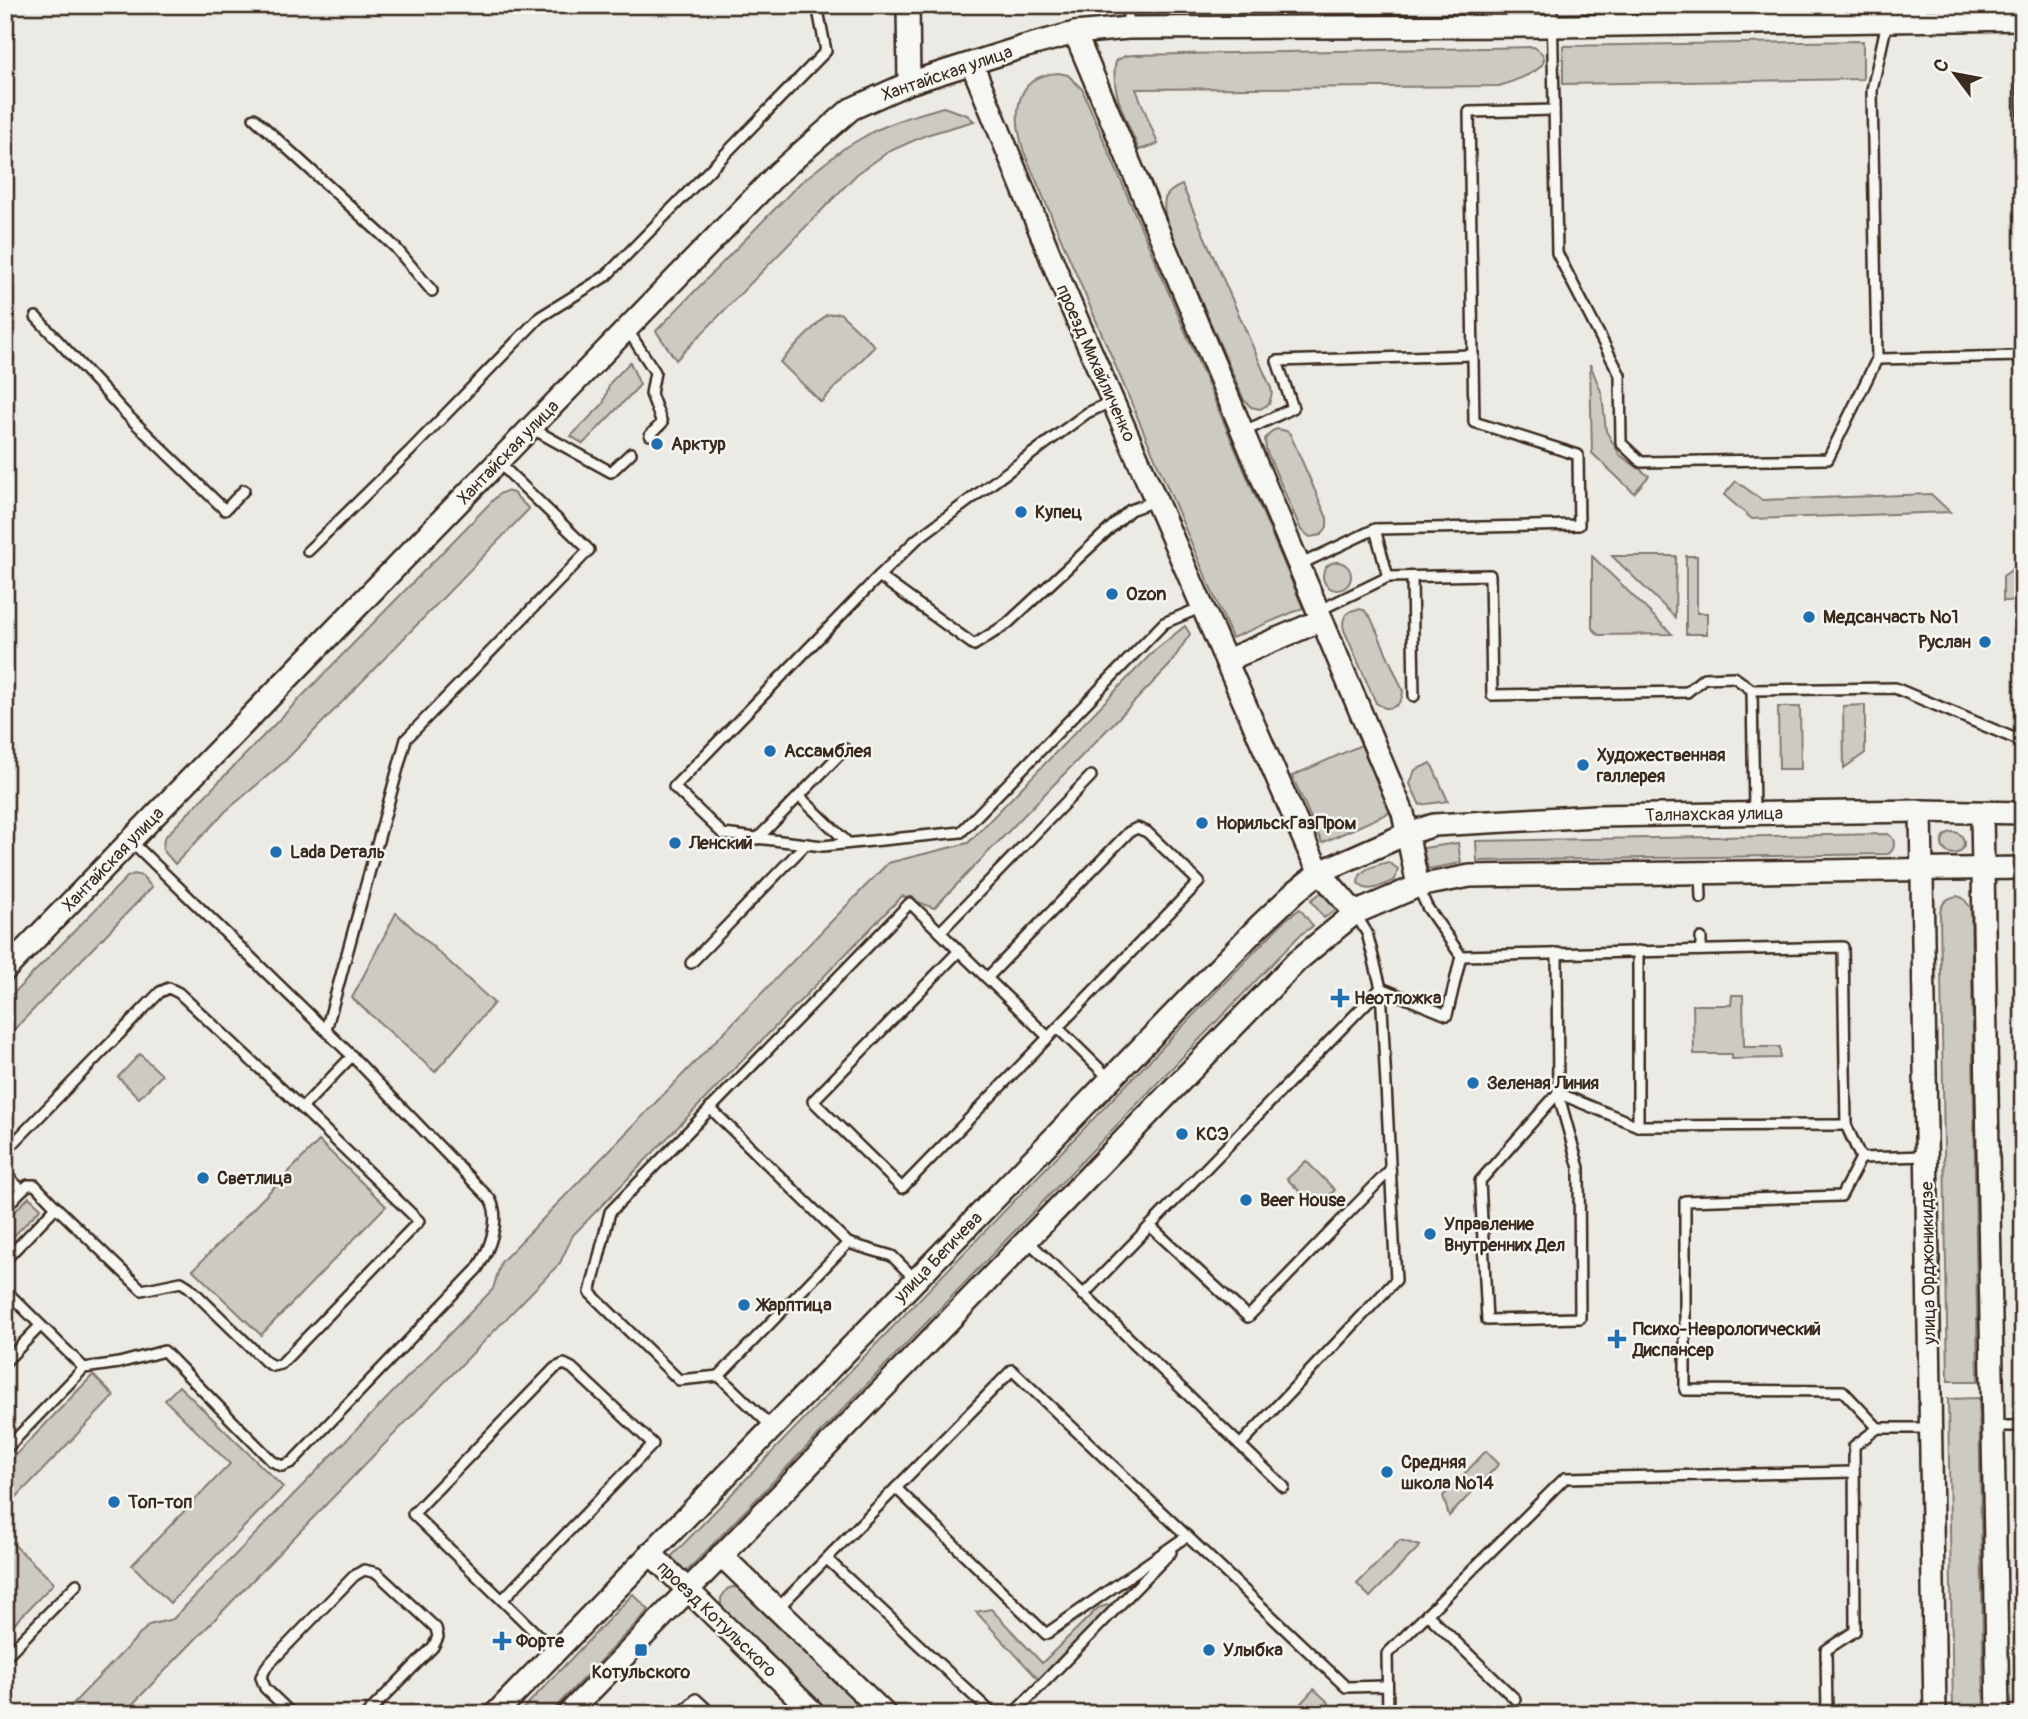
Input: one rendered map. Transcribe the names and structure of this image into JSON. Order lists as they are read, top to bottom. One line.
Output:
{"streets":{"street":["Хантайская улица","проезд Михайличенко","Талнахская улица","улица Бегичева","улица Орджоникидзе","проезд Котульского"]},"crossings":[["Хантайская улица","проезд Михайличенко"],["проезд Михайличенко","улица Бегичева"],["Талнахская улица","улица Бегичева"],["Талнахская улица","улица Орджоникидзе"],["улица Бегичева","проезд Котульского"]],"places":{"other":["Арктур","Купец","Ozon","Медсанчасть №1","Руслан","Ассамблея","Художественная галлерея","НорильскГазПром","Ленский","Lada Dеталь","Зеленая Линия","КСЭ","Светлица","Beer House","Управление Внутренних Дел","Жарптица","Средняя школа №14","Топ-топ","Улыбка"],"health":["Неотложка","Психо-Неврологический Диспансер","Форте"],"transit":["Котульского"]},"north":"top left"}
